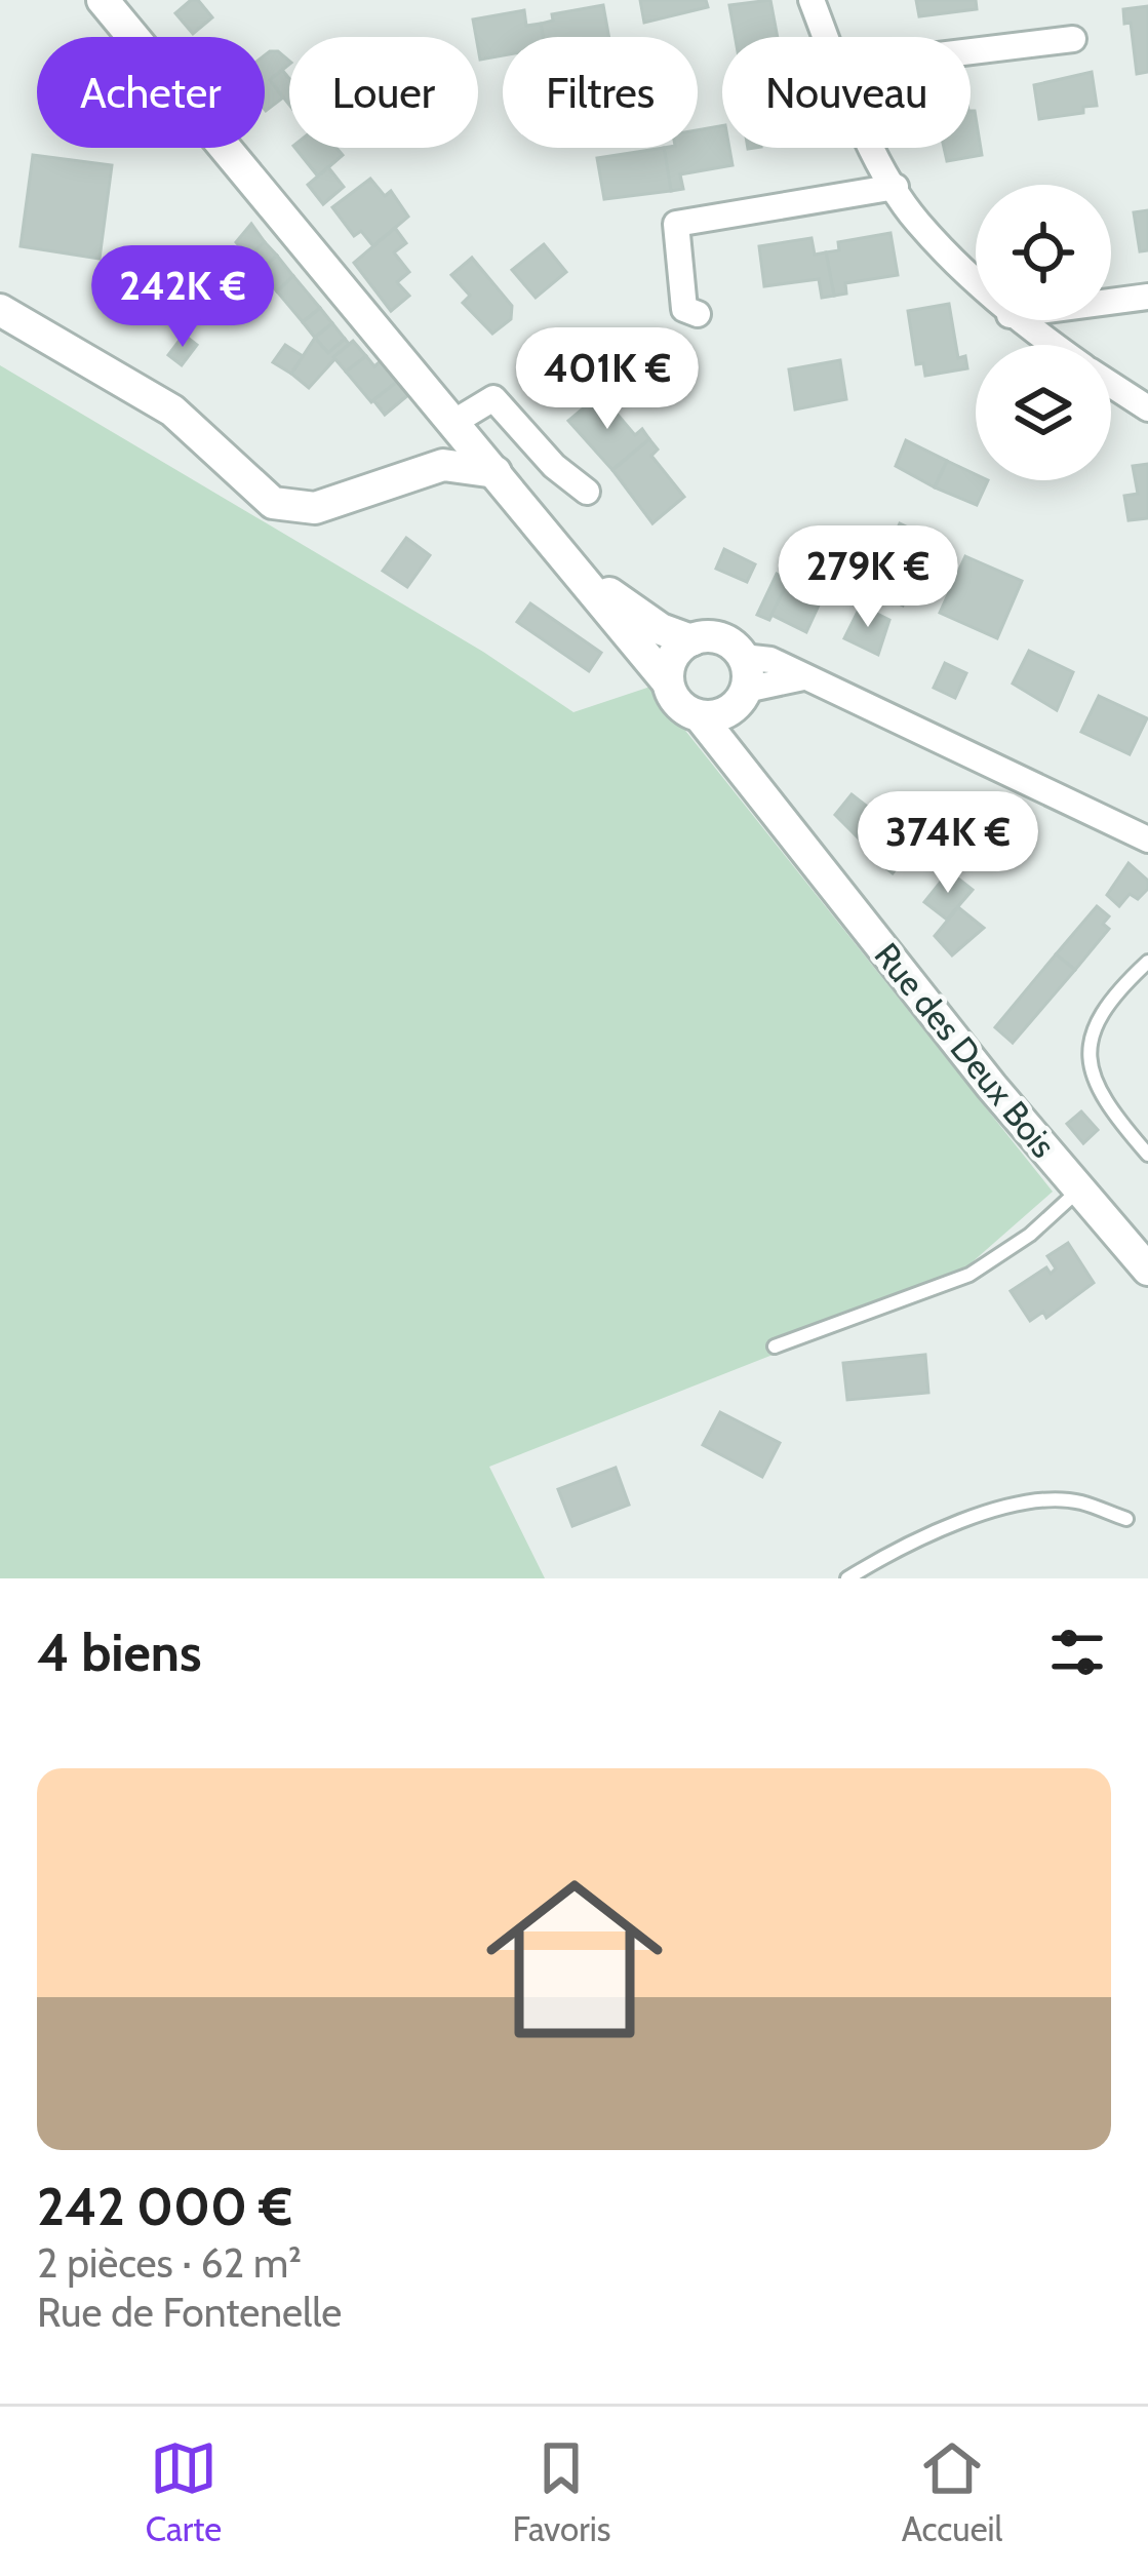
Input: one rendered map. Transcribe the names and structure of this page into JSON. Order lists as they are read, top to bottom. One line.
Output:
{"streets":{"street":["Rue des Deux Bois"]},"page":{"chip":["Acheter","Louer","Filtres","Nouveau"],"price":["242K €","401K €","279K €","374K €"],"heading":"4 biens","list":[{"name":"242 000 €","note":"2 pièces · 62 m² · Rue de Fontenelle"}],"tabs":["Carte","Favoris","Accueil"]}}
